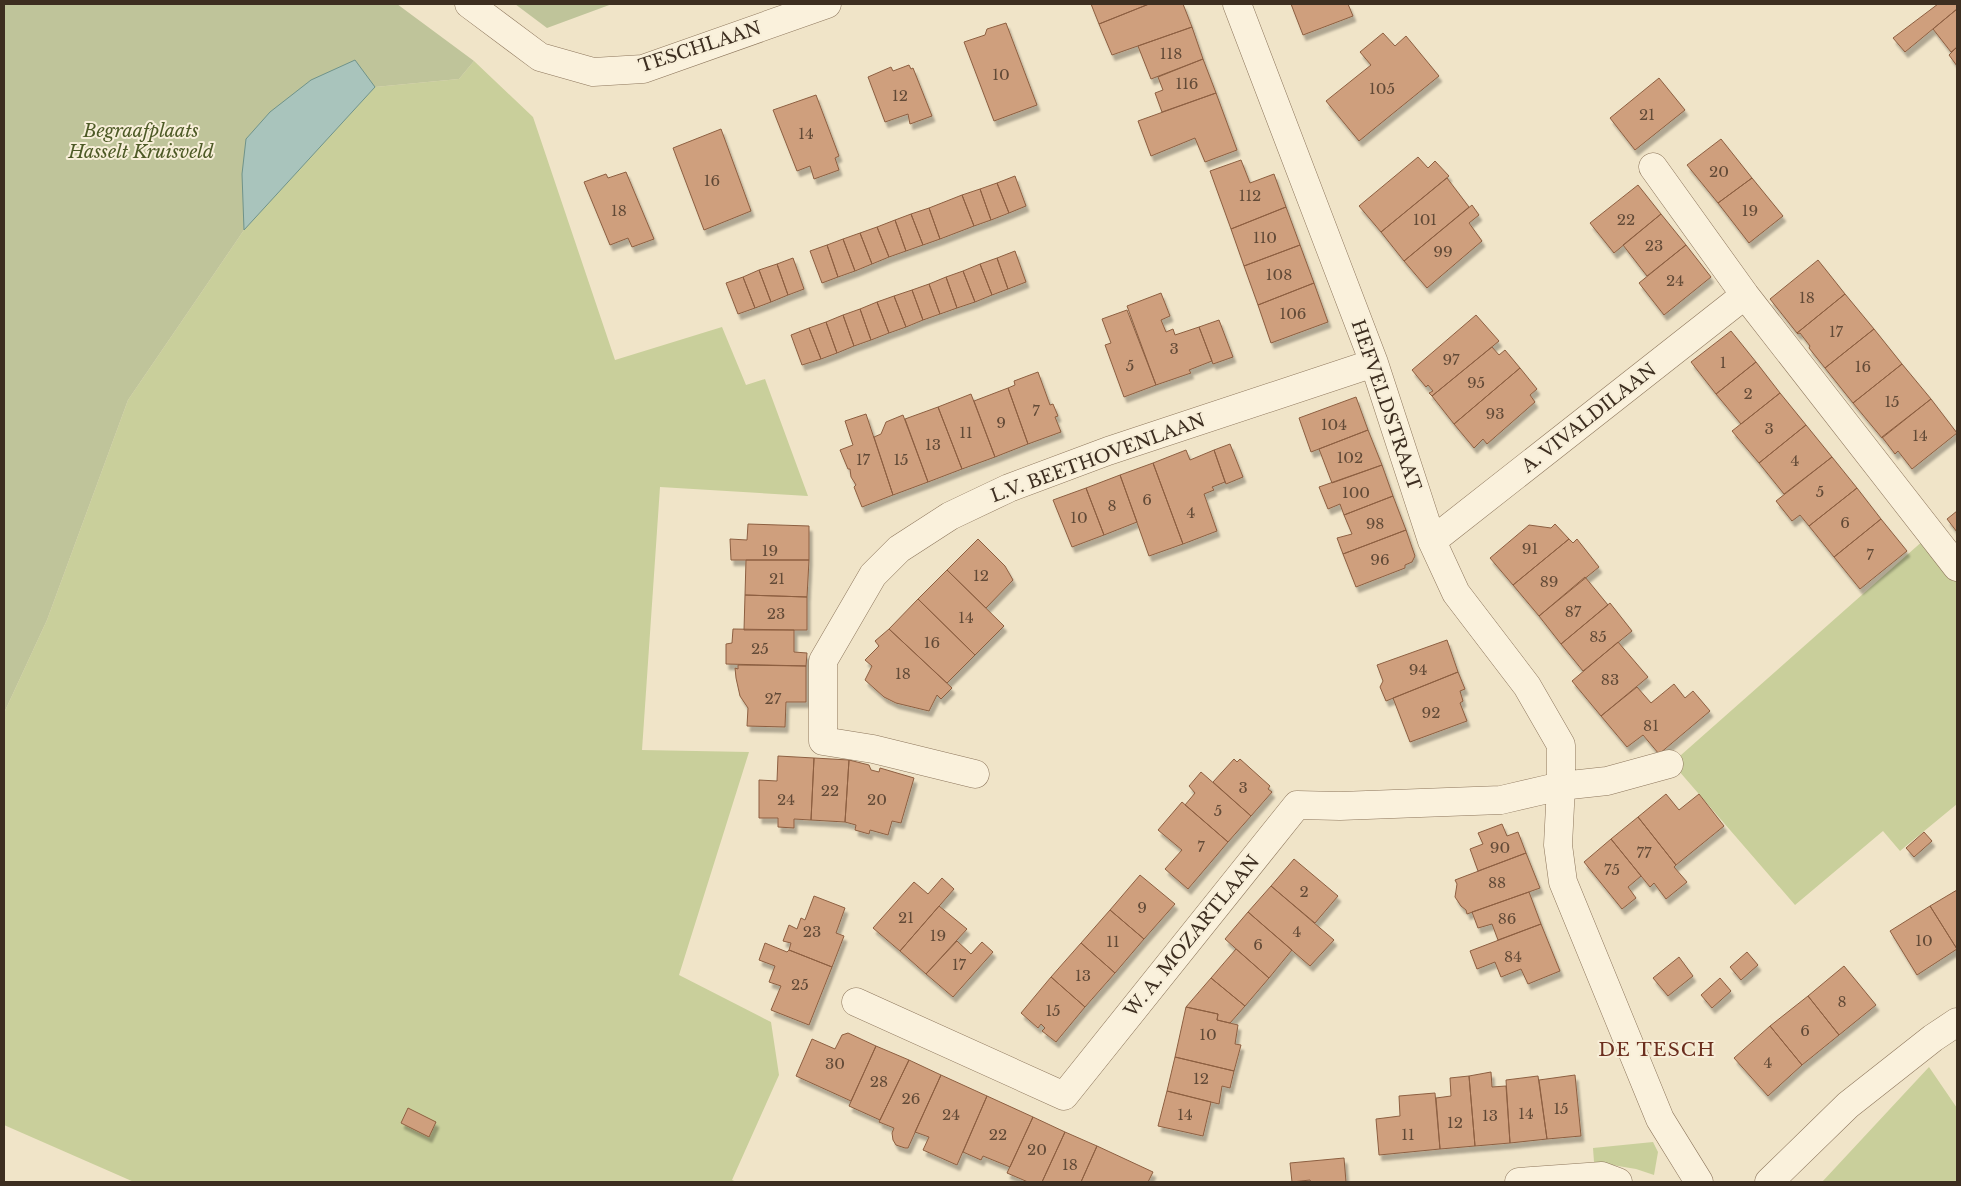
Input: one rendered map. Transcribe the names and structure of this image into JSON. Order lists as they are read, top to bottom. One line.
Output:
{"streets":{"street":["TESCHLAAN","HEFVELDSTRAAT","A. VIVALDILAAN","L.V. BEETHOVENLAAN","W. A. MOZARTLAAN"]},"crossings":[["HEFVELDSTRAAT","A. VIVALDILAAN"],["HEFVELDSTRAAT","L.V. BEETHOVENLAAN"],["HEFVELDSTRAAT","W. A. MOZARTLAAN"]],"districts":["DE TESCH"],"parks":["Begraafplaats Hasselt Kruisveld"],"house_numbers":["118","10","116","105","12","21","14","20","16","112","18","19","101","22","110","23","99","108","24","18","106","17","3","97","1","5","16","95","2","15","7","93","9","104","3","11","14","13","102","17","15","4","5","100","6","8","4","10","6","98","91","19","7","96","12","21","89","87","23","14","85","16","25","94","18","83","27","92","81","3","22","24","20","5","7","90","77","75","88","2","9","21","86","23","4","19","10","11","6","84","17","13","25","8","15","6","10","4","30","12","28","26","15","14","24","14","13","12","22","11","20","18"]}
